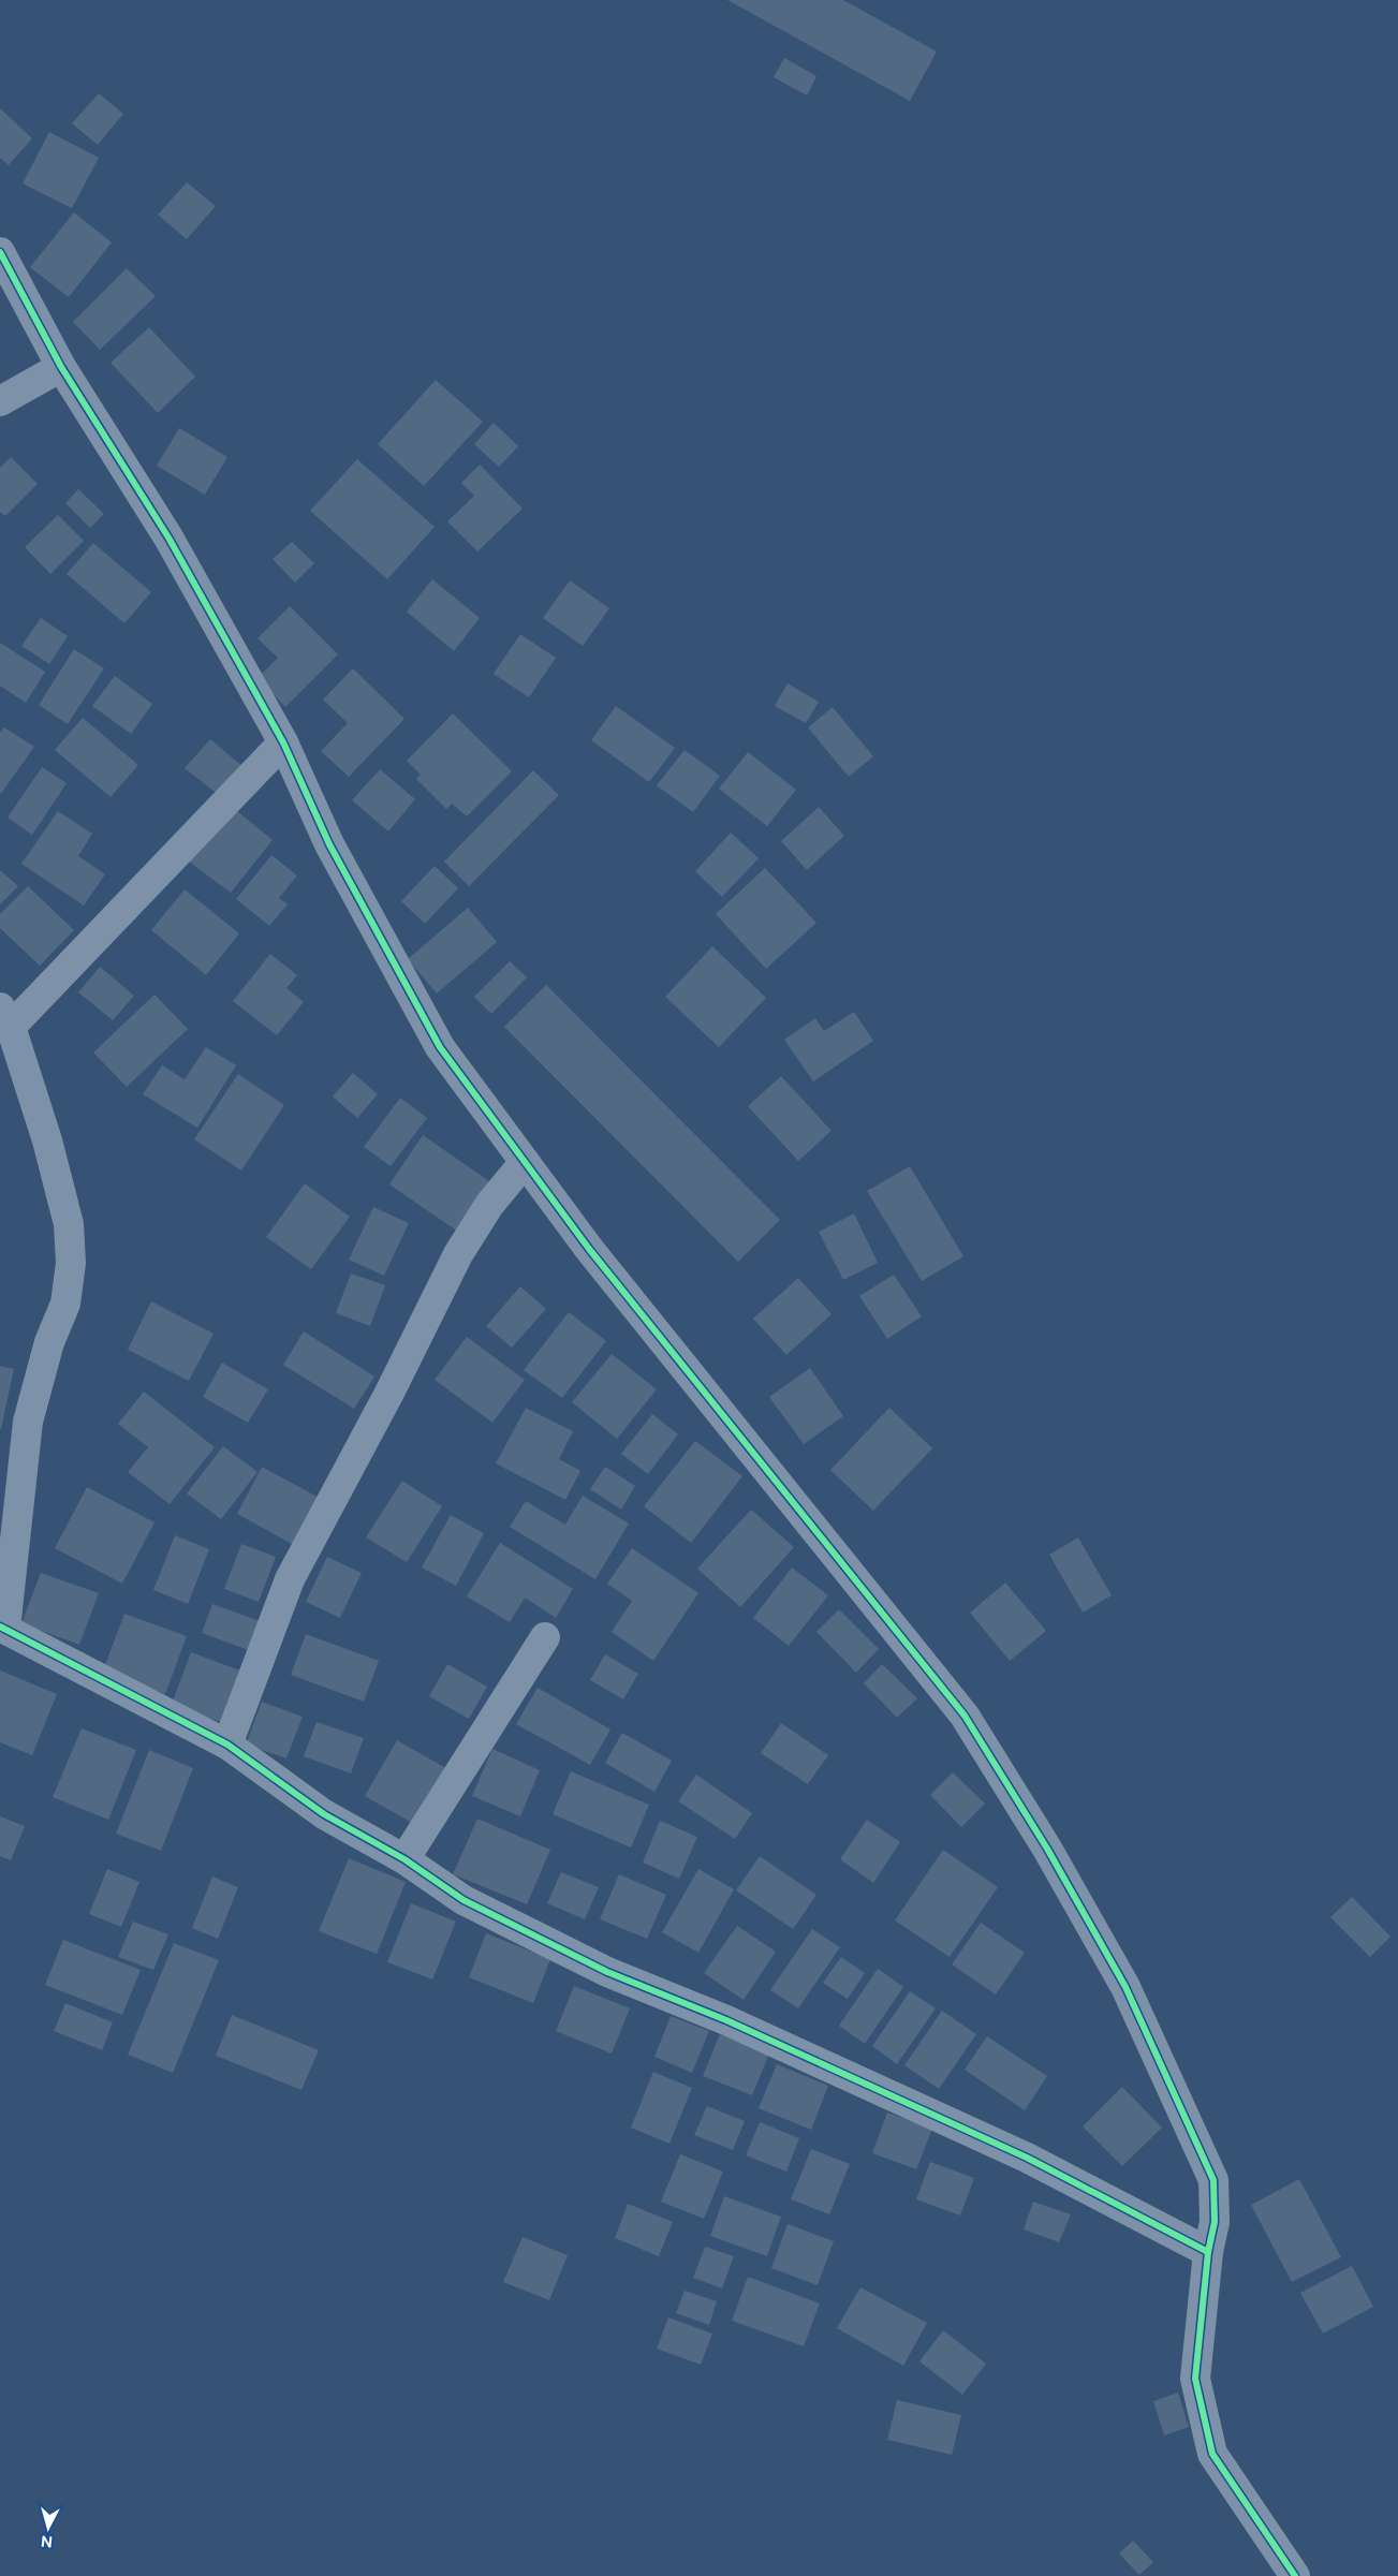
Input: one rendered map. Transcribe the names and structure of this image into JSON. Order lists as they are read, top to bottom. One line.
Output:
{"north":"bottom"}
